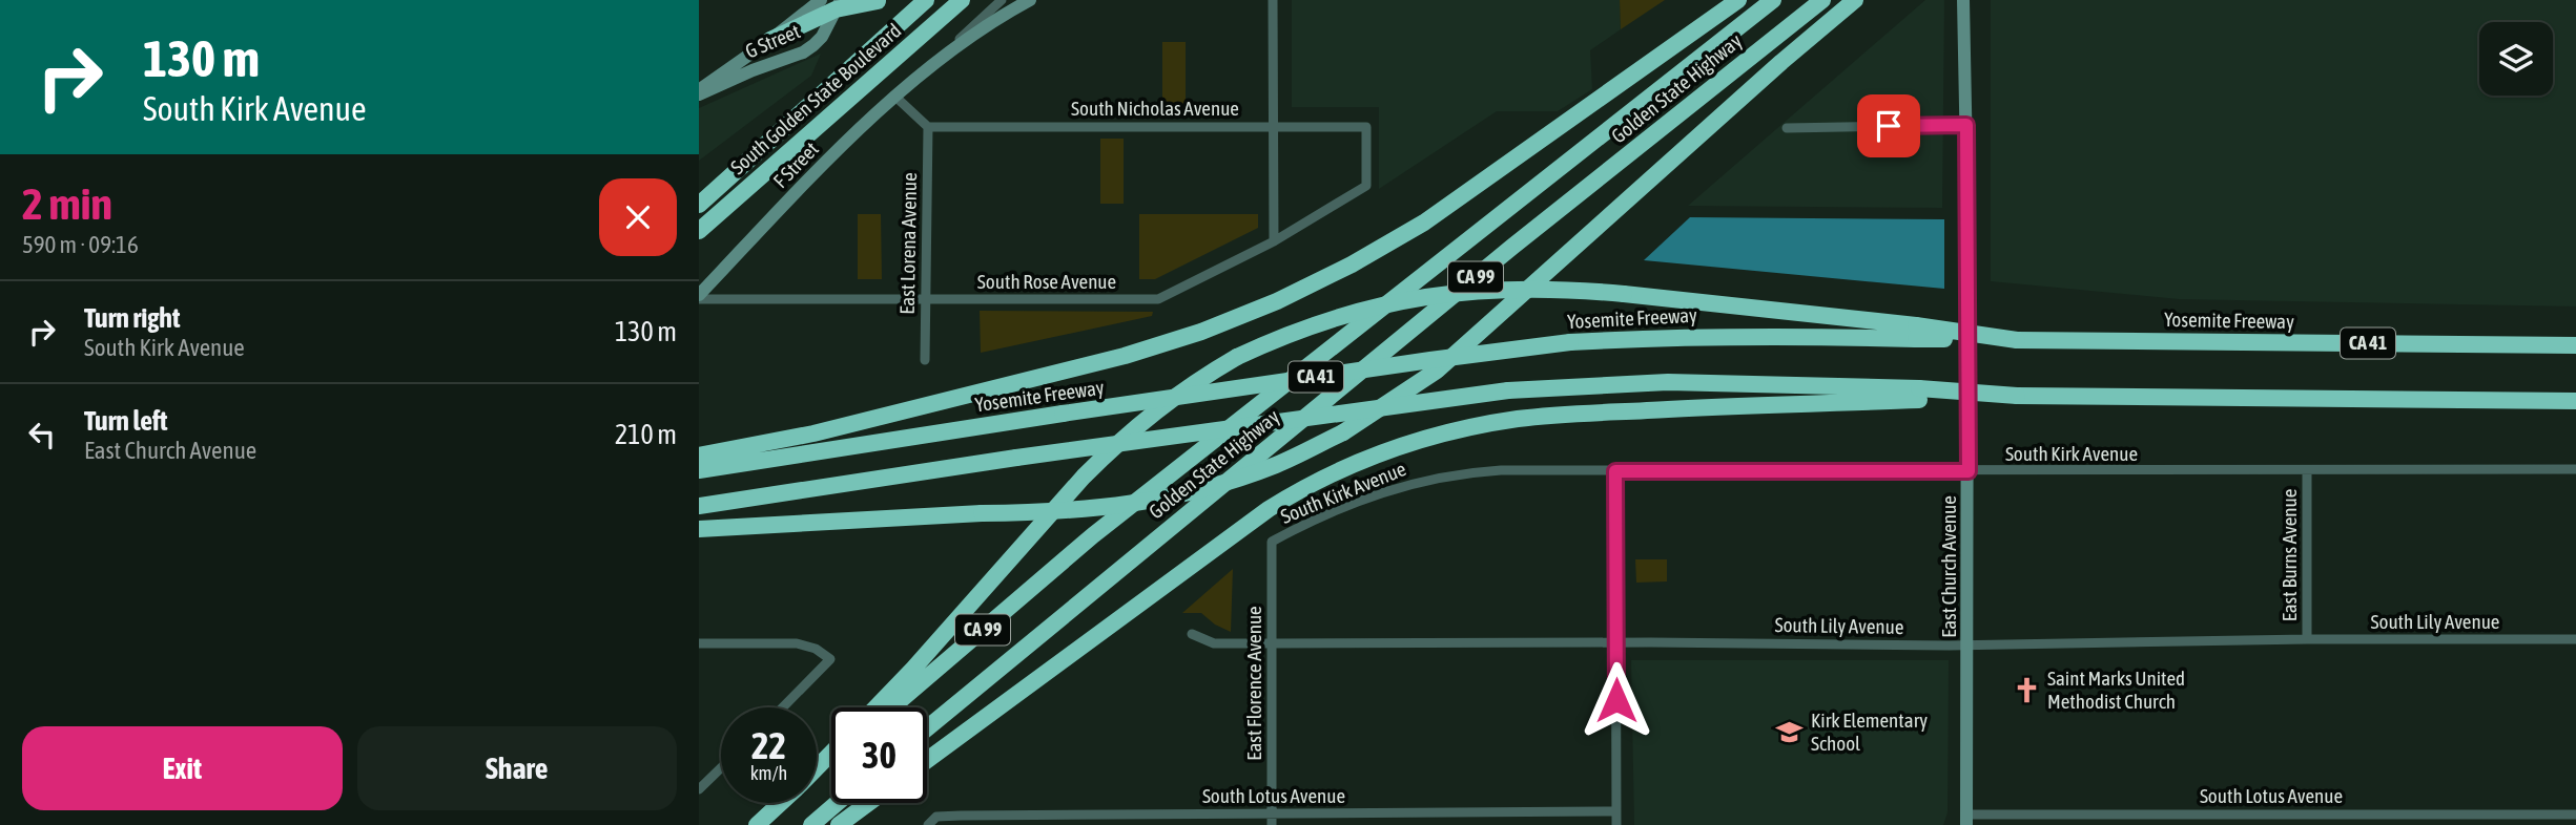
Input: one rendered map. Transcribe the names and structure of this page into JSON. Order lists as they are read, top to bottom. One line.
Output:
{"streets":{"highway":["Golden State Highway","South Golden State Boulevard","CA 99","Yosemite Freeway","CA 41"],"street":["G Street","South Nicholas Avenue","F Street","East Lorena Avenue","South Rose Avenue","South Kirk Avenue","East Burns Avenue","East Church Avenue","South Lily Avenue","East Florence Avenue","South Lotus Avenue"]},"crossings":[["South Nicholas Avenue","East Lorena Avenue"],["South Nicholas Avenue","South Rose Avenue"],["F Street","South Rose Avenue"],["East Lorena Avenue","South Rose Avenue"],["South Kirk Avenue","East Burns Avenue"],["South Kirk Avenue","East Church Avenue"],["South Kirk Avenue","East Florence Avenue"],["East Burns Avenue","South Lily Avenue"],["East Church Avenue","South Lily Avenue"],["East Church Avenue","South Lotus Avenue"],["South Lily Avenue","East Florence Avenue"],["East Florence Avenue","South Lotus Avenue"]],"places":{"church":["Saint Marks United Methodist Church"],"school or university":["Kirk Elementary School"]},"page":{"turn":["130 m","South Kirk Avenue"],"heading":["2 min","590 m · 09:16"],"list":[{"name":"Turn right","note":"South Kirk Avenue","value":"130 m"},{"name":"Turn left","note":"East Church Avenue","value":"210 m"}],"speed":"22 km/h","limit":"30","buttons":["Exit","Share"]}}
